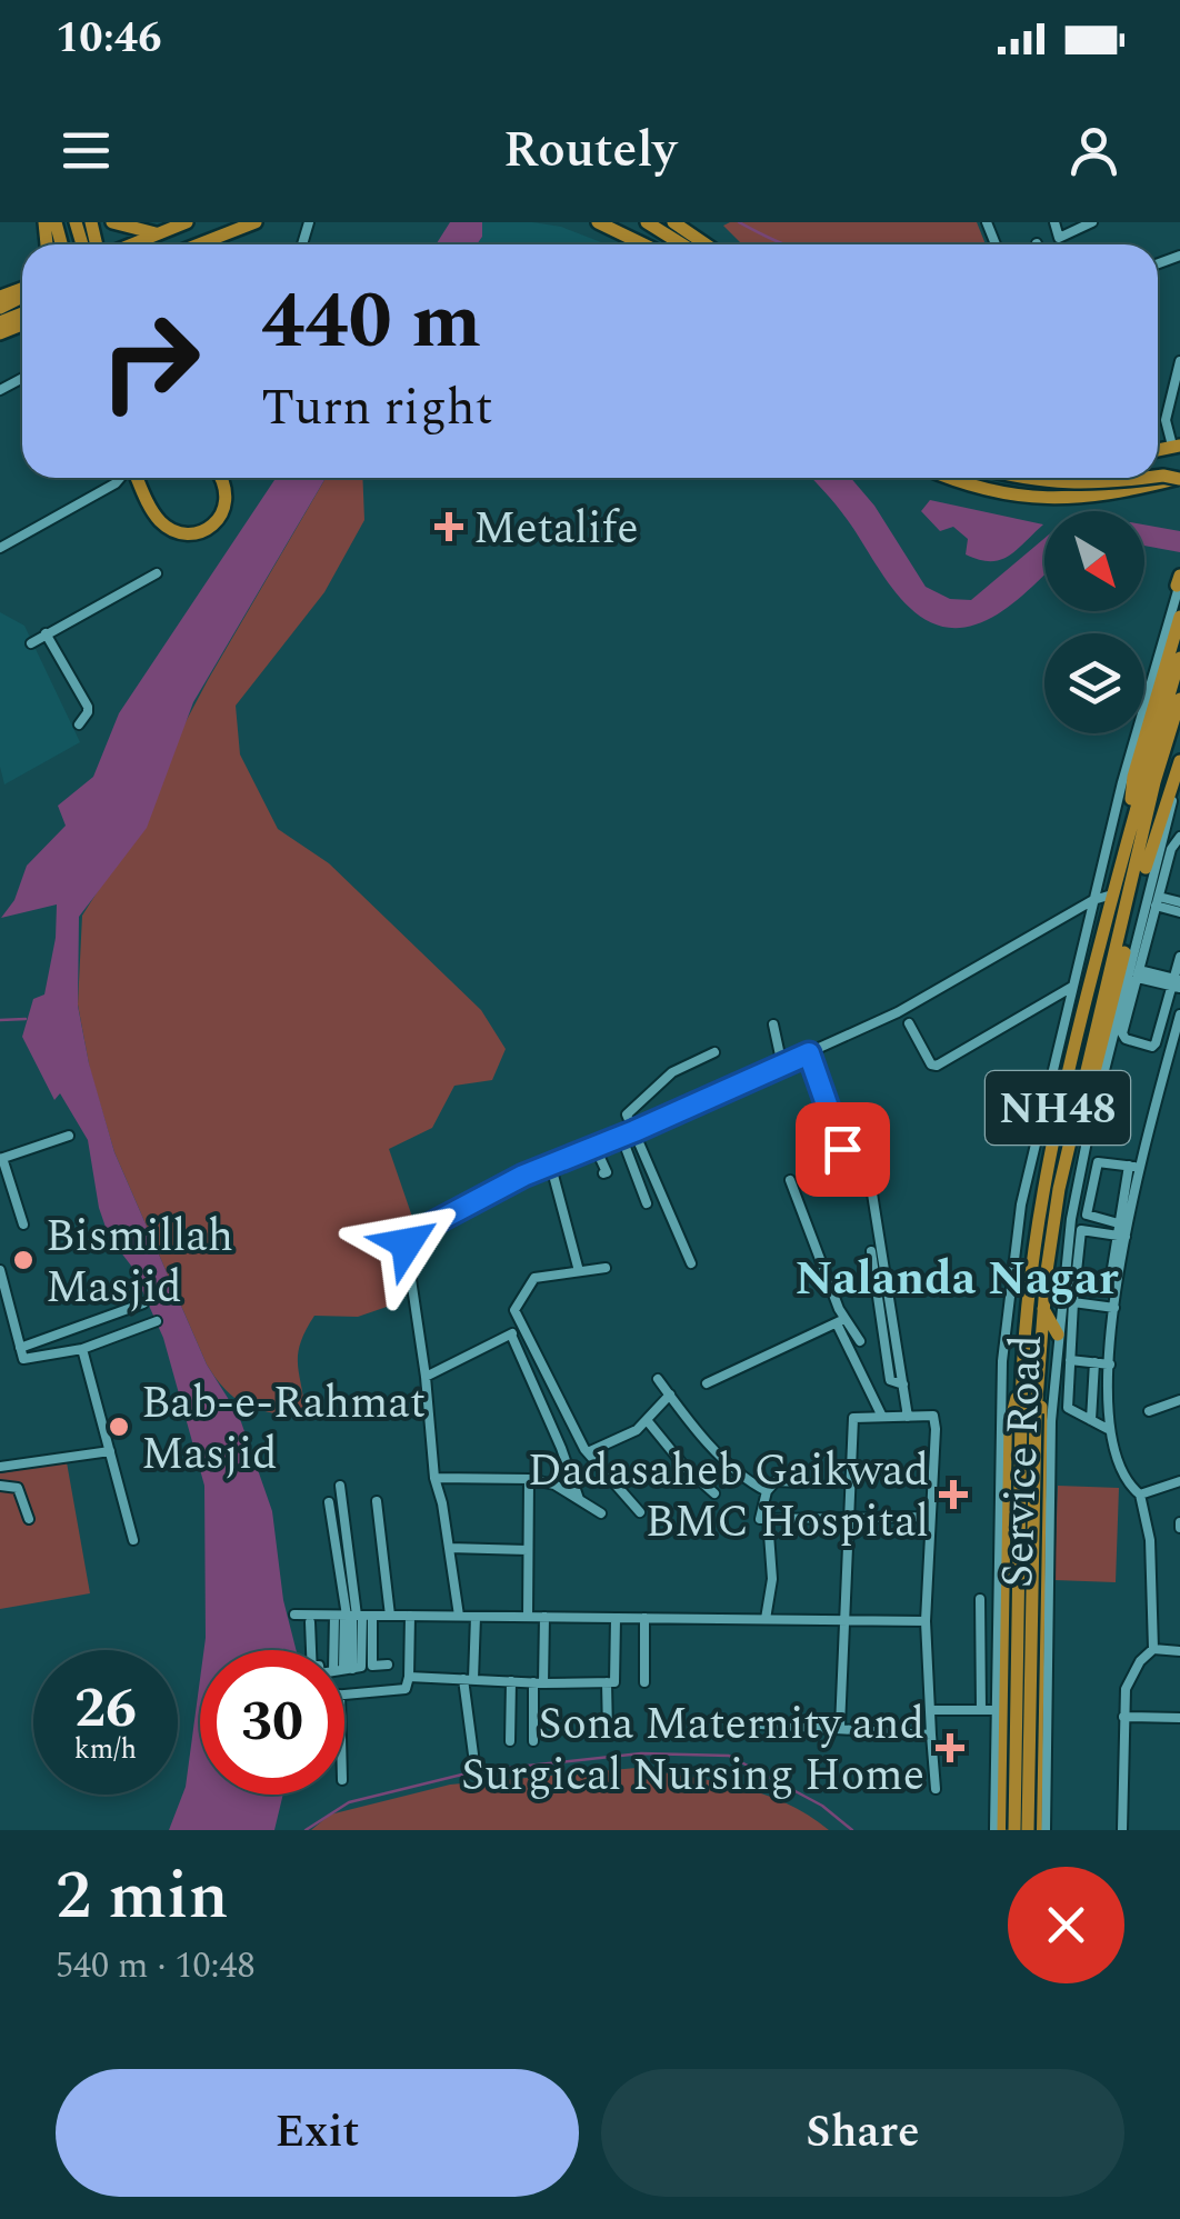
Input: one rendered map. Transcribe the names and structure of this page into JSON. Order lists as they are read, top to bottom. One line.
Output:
{"streets":{"highway":["NH48"],"street":["Service Road"]},"districts":["Nalanda Nagar"],"places":{"health":["Metalife","Dadasaheb Gaikwad BMC Hospital","Sona Maternity and Surgical Nursing Home"],"other":["Bismillah Masjid","Bab-e-Rahmat Masjid"]},"north":"bottom right","page":{"status":"10:46","header":"Routely","turn":["440 m","Turn right"],"speed":"26 km/h","limit":"30","heading":["2 min","540 m · 10:48"],"buttons":["Exit","Share"]}}
